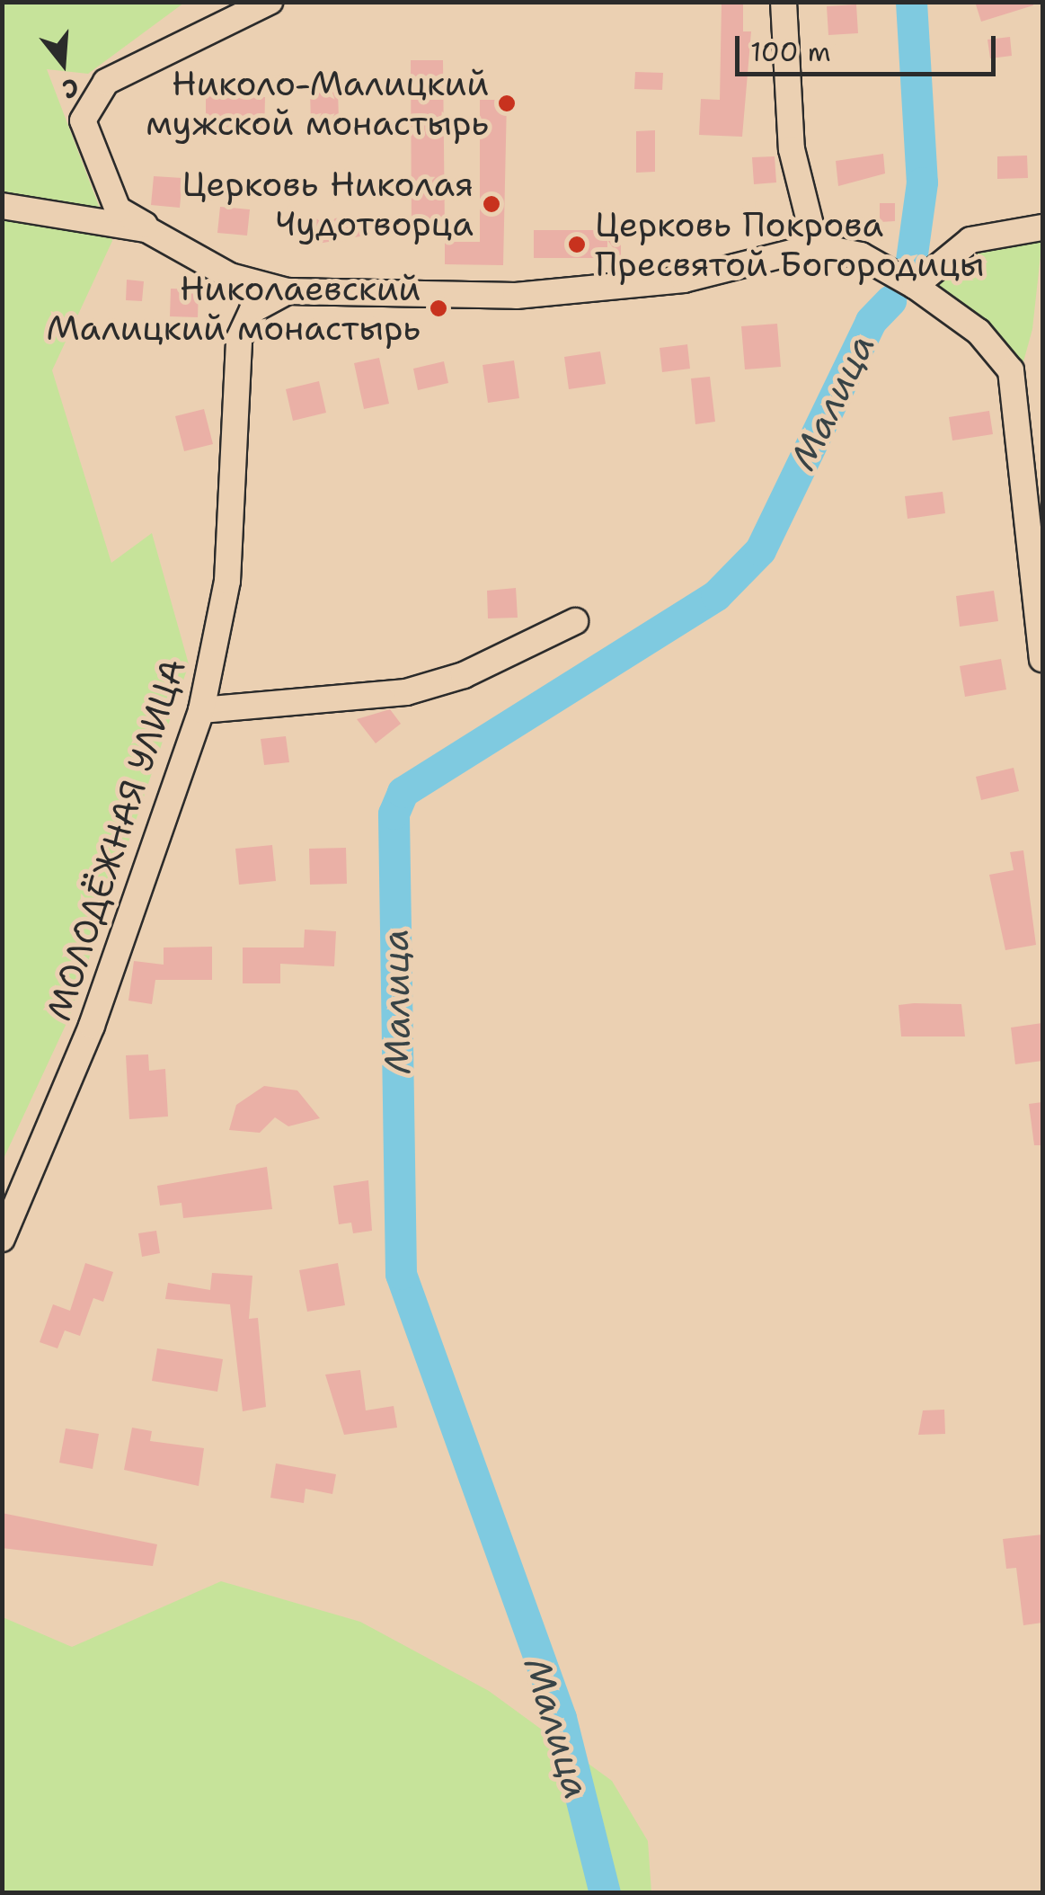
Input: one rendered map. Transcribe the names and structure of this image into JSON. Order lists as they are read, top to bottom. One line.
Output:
{"streets":{"street":["МОЛОДЁЖНАЯ УЛИЦА"]},"water":["Малица"],"places":["Николо-Малицкий мужской монастырь","Церковь Николая Чудотворца","Церковь Покрова Пресвятой Богородицы","Николаевский Малицкий монастырь"],"scale_bar":"100 m","north":"bottom"}
